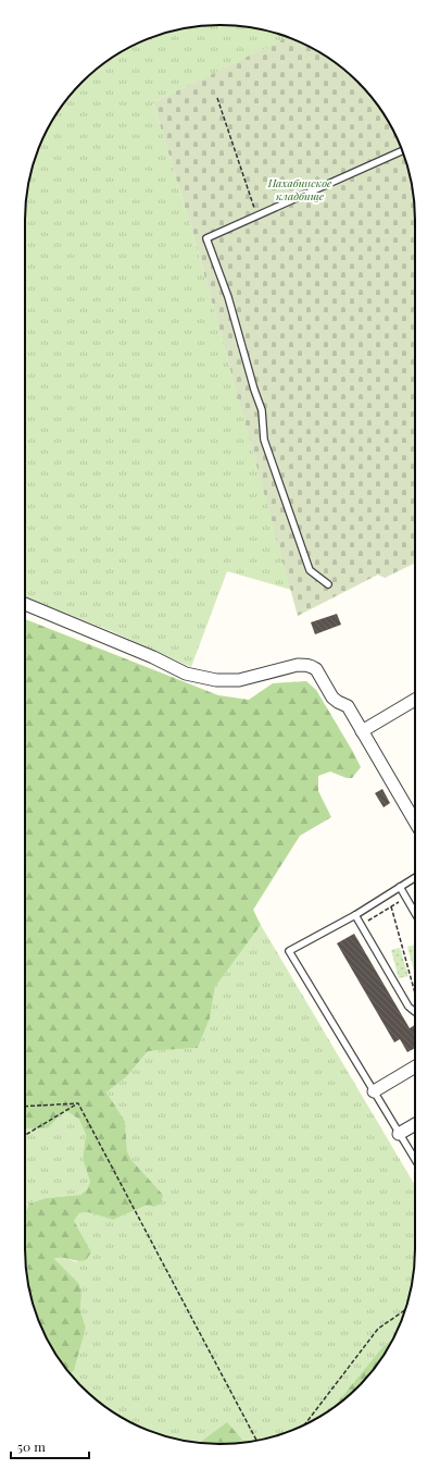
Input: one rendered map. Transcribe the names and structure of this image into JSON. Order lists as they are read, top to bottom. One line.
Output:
{"parks":["Нахабинское кладбище"],"scale_bar":"50 m"}
